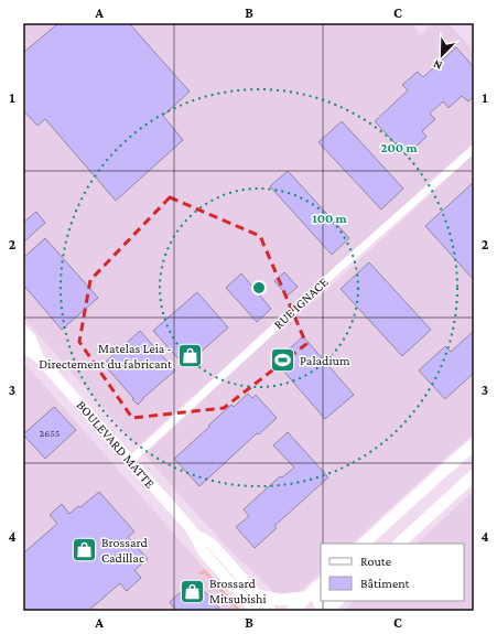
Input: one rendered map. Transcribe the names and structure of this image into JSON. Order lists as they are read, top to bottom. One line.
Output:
{"streets":{"main road":["BOULEVARD MATTE"],"street":["RUE IGNACE"]},"crossings":[["RUE IGNACE","BOULEVARD MATTE"]],"places":{"shop":["Matelas Leia - Directement du fabricant","Brossard Cadillac","Brossard Mitsubishi"],"sports":["Paladium"]},"house_numbers":["2655"],"legend":["Route","Bâtiment"],"north":"bottom left","grid":{"columns":["A","B","C"],"rows":["1","2","3","4"]},"rings":["200 m","100 m"]}
